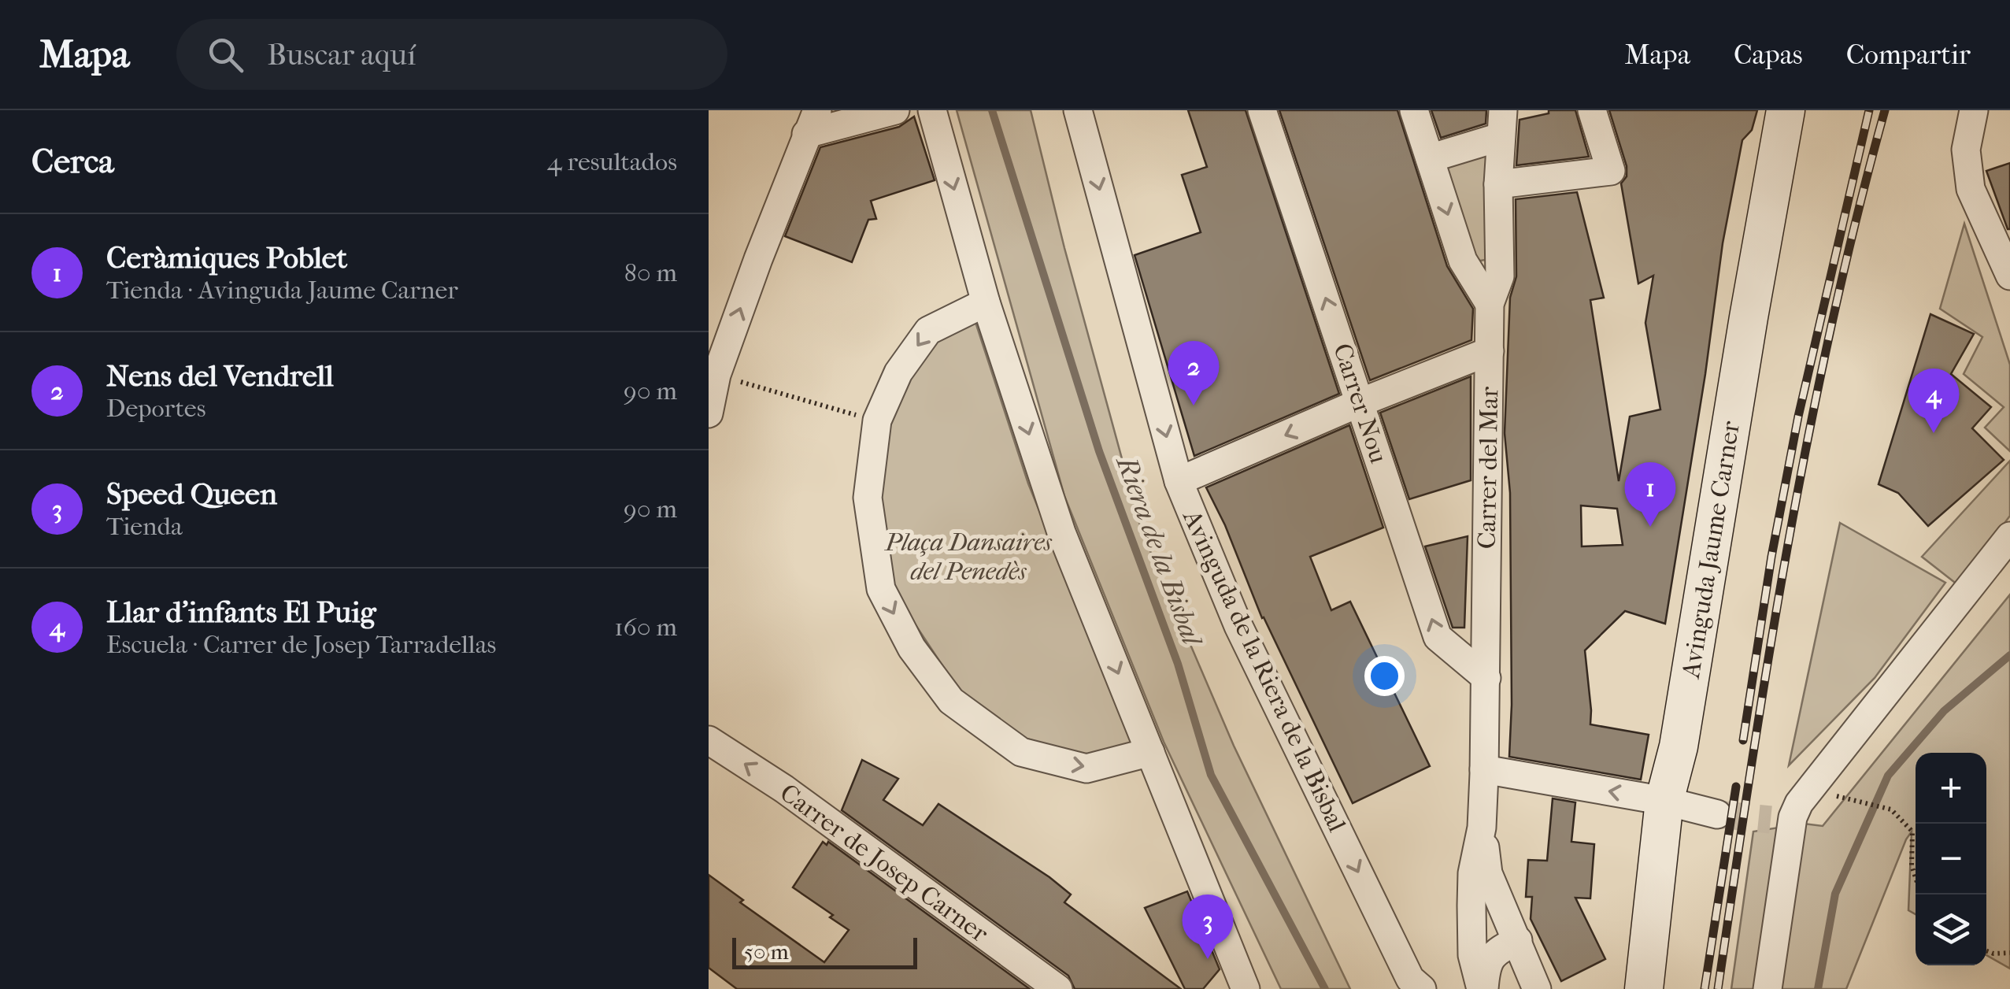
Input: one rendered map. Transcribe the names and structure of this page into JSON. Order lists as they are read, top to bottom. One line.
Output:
{"streets":{"street":["Carrer Nou","Carrer del Mar","Avinguda Jaume Carner","Avinguda de la Riera de la Bisbal","Carrer de Josep Carner"]},"crossings":[["Carrer Nou","Carrer del Mar"]],"one_way":["Carrer de Josep Carner"],"water":["Riera de la Bisbal"],"parks":["Plaça Dansaires del Penedès"],"scale_bar":"50 m","page":{"header":"Mapa","search":"Buscar aquí","nav":["Mapa","Capas","Compartir"],"heading":["Cerca","4 resultados"],"list":[{"mark":"1","name":"Ceràmiques Poblet","note":"Tienda · Avinguda Jaume Carner","value":"80 m"},{"mark":"2","name":"Nens del Vendrell","note":"Deportes","value":"90 m"},{"mark":"3","name":"Speed Queen","note":"Tienda","value":"90 m"},{"mark":"4","name":"Llar d'infants El Puig","note":"Escuela · Carrer de Josep Tarradellas","value":"160 m"}],"pins":["2","4","1","3"],"map_buttons":["+","−"],"scale":"50 m"}}
